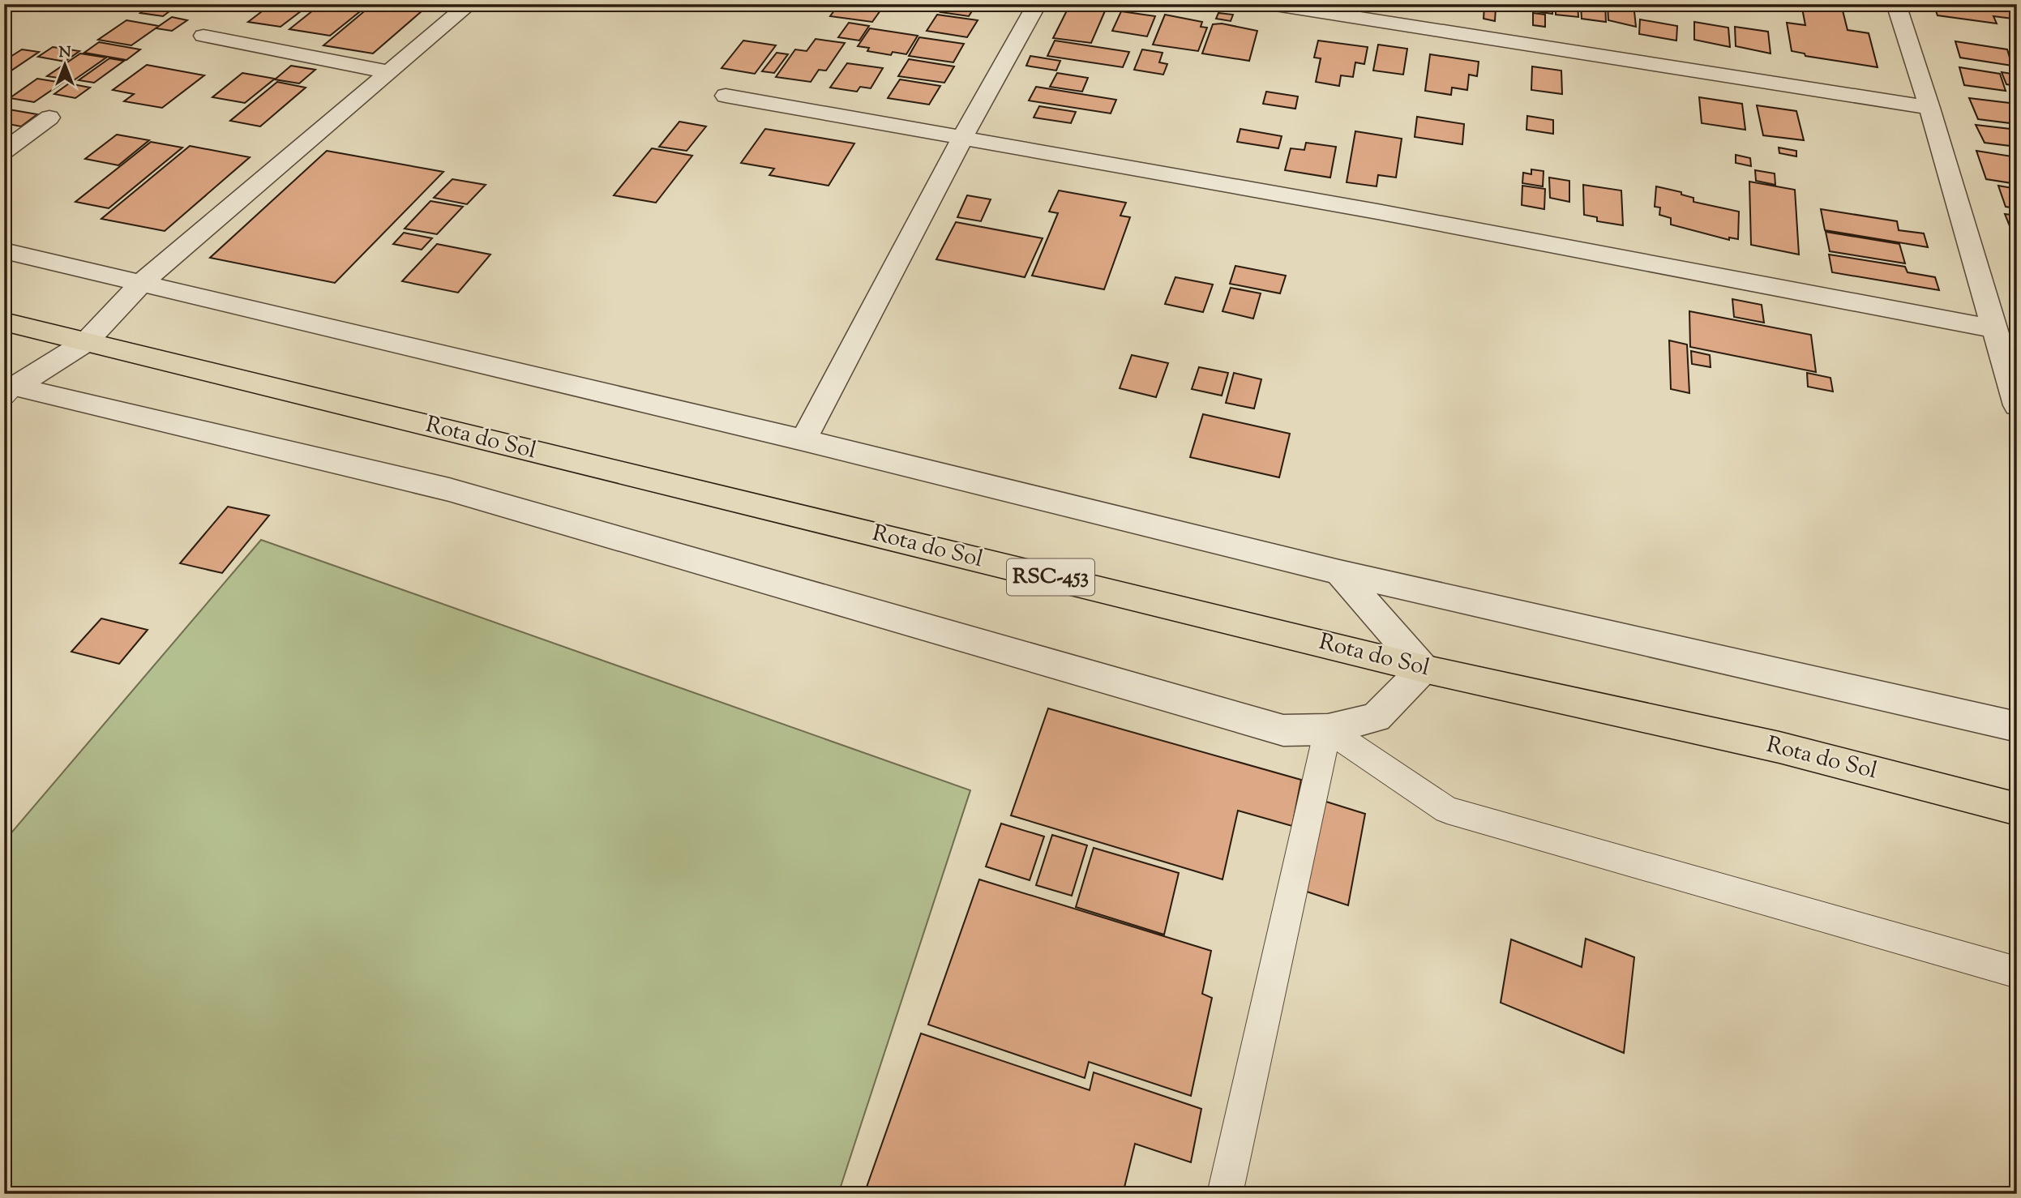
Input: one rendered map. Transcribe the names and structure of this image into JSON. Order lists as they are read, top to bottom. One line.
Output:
{"streets":{"highway":["Rota do Sol","RSC-453"]},"north":"top"}
